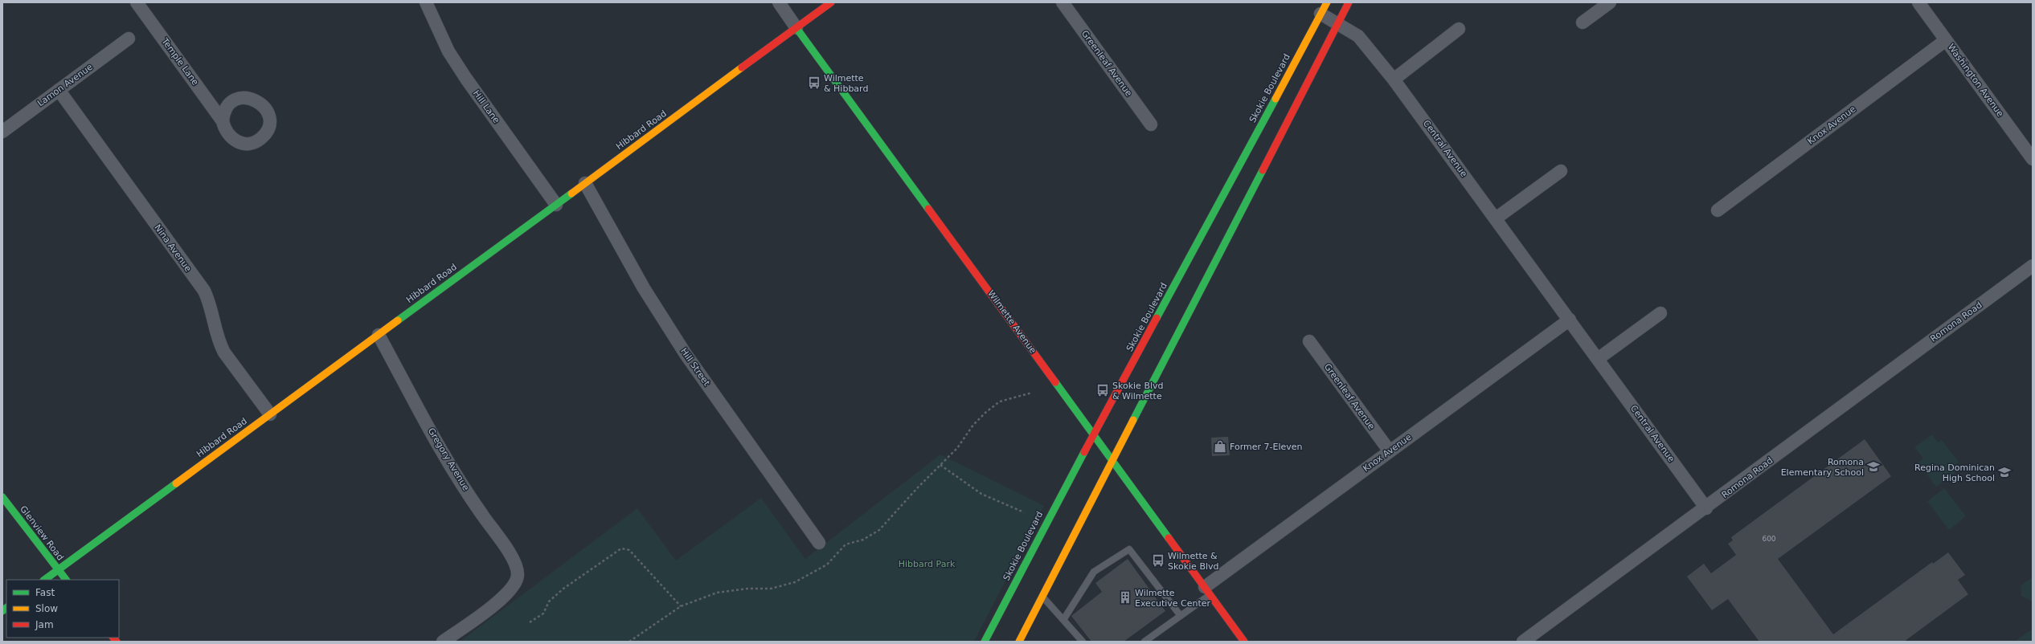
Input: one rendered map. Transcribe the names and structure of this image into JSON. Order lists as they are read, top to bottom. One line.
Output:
{"streets":{"street":["Temple Lane","Greenleaf Avenue","Washington Avenue","Lamon Avenue","Skokie Boulevard","Hill Lane","Knox Avenue","Hibbard Road","Central Avenue","Nina Avenue","Wilmette Avenue","Romona Road","Hill Street","Gregory Avenue","Glenview Road"]},"crossings":[["Greenleaf Avenue","Knox Avenue"],["Washington Avenue","Knox Avenue"],["Lamon Avenue","Nina Avenue"],["Skokie Boulevard","Central Avenue"],["Skokie Boulevard","Wilmette Avenue"],["Hill Lane","Hibbard Road"],["Knox Avenue","Central Avenue"],["Knox Avenue","Wilmette Avenue"],["Hibbard Road","Nina Avenue"],["Hibbard Road","Wilmette Avenue"],["Hibbard Road","Hill Street"],["Hibbard Road","Gregory Avenue"],["Hibbard Road","Glenview Road"],["Central Avenue","Romona Road"]],"parks":["Hibbard Park"],"places":{"bus stop":["Wilmette & Hibbard","Skokie Blvd & Wilmette","Wilmette & Skokie Blvd"],"shop":["Former 7-Eleven"],"school or university":["Romona Elementary School","Regina Dominican High School"],"building":["Wilmette Executive Center"]},"house_numbers":["600"],"legend":["Fast","Slow","Jam"]}
